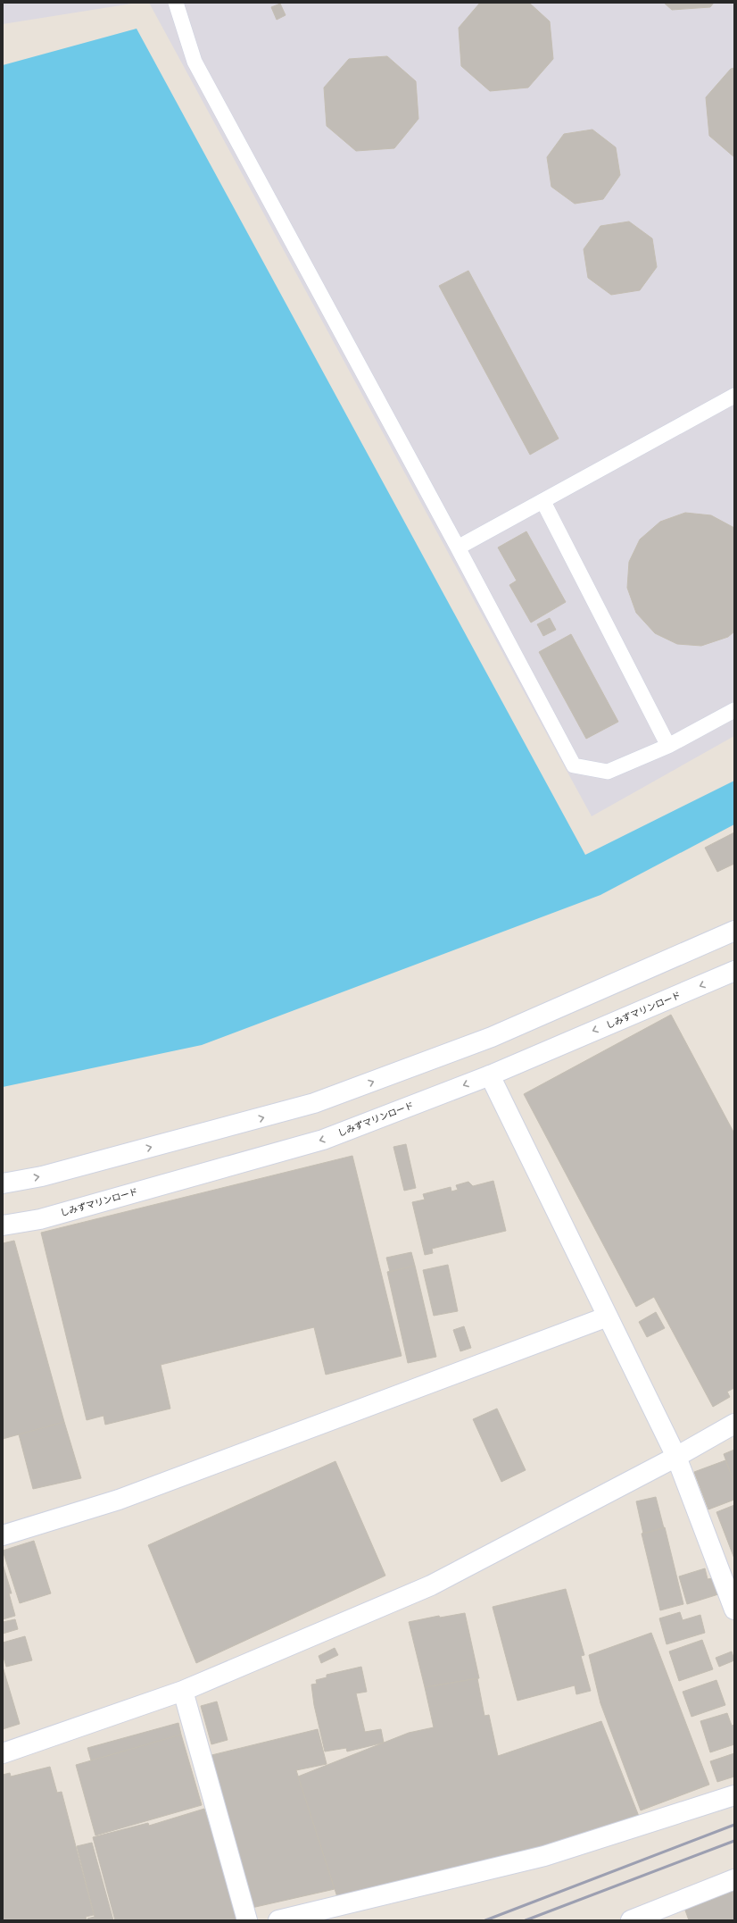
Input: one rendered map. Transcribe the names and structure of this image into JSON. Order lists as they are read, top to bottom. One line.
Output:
{"streets":{"street":["しみずマリンロード"]}}
